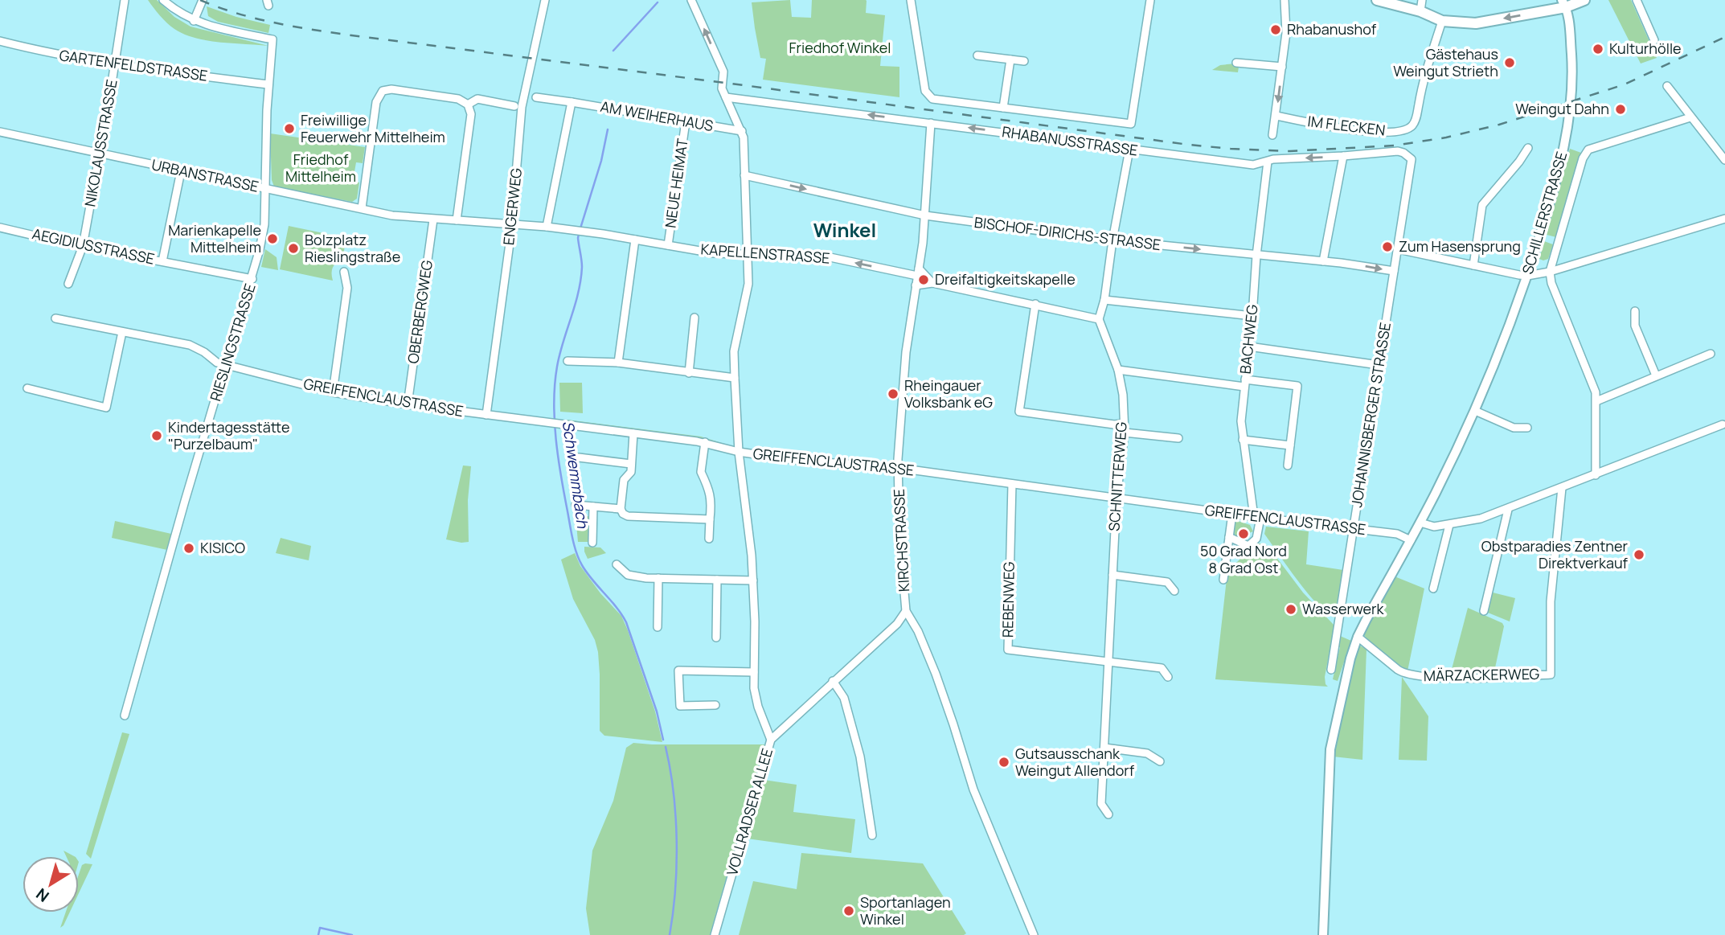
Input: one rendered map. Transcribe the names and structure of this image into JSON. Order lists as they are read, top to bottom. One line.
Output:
{"streets":{"street":["GARTENFELDSTRASSE","AM WEIHERHAUS","IM FLECKEN","RHABANUSSTRASSE","NIKOLAUSSTRASSE","URBANSTRASSE","NEUE HEIMAT","ENGERWEG","SCHILLERSTRASSE","BISCHOF-DIRICHS-STRASSE","AEGIDIUSSTRASSE","KAPELLENSTRASSE","OBERBERGWEG","BACHWEG","RIESLINGSTRASSE","GREIFFENCLAUSTRASSE","JOHANNISBERGER STRASSE","SCHNITTERWEG","KIRCHSTRASSE","REBENWEG","MÄRZACKERWEG","VOLLRADSER ALLEE"]},"crossings":[["GARTENFELDSTRASSE","NIKOLAUSSTRASSE"],["GARTENFELDSTRASSE","RIESLINGSTRASSE"],["AM WEIHERHAUS","NEUE HEIMAT"],["RHABANUSSTRASSE","BACHWEG"],["RHABANUSSTRASSE","JOHANNISBERGER STRASSE"],["RHABANUSSTRASSE","KIRCHSTRASSE"],["NIKOLAUSSTRASSE","URBANSTRASSE"],["NIKOLAUSSTRASSE","AEGIDIUSSTRASSE"],["URBANSTRASSE","ENGERWEG"],["URBANSTRASSE","KAPELLENSTRASSE"],["URBANSTRASSE","OBERBERGWEG"],["URBANSTRASSE","RIESLINGSTRASSE"],["NEUE HEIMAT","KAPELLENSTRASSE"],["ENGERWEG","KAPELLENSTRASSE"],["ENGERWEG","GREIFFENCLAUSTRASSE"],["SCHILLERSTRASSE","GREIFFENCLAUSTRASSE"],["SCHILLERSTRASSE","MÄRZACKERWEG"],["BISCHOF-DIRICHS-STRASSE","BACHWEG"],["BISCHOF-DIRICHS-STRASSE","JOHANNISBERGER STRASSE"],["BISCHOF-DIRICHS-STRASSE","KIRCHSTRASSE"],["AEGIDIUSSTRASSE","RIESLINGSTRASSE"],["KAPELLENSTRASSE","KIRCHSTRASSE"],["OBERBERGWEG","GREIFFENCLAUSTRASSE"],["BACHWEG","GREIFFENCLAUSTRASSE"],["RIESLINGSTRASSE","GREIFFENCLAUSTRASSE"],["GREIFFENCLAUSTRASSE","JOHANNISBERGER STRASSE"],["GREIFFENCLAUSTRASSE","SCHNITTERWEG"],["GREIFFENCLAUSTRASSE","KIRCHSTRASSE"],["GREIFFENCLAUSTRASSE","REBENWEG"],["SCHNITTERWEG","REBENWEG"],["KIRCHSTRASSE","VOLLRADSER ALLEE"]],"one_way":["RHABANUSSTRASSE","KAPELLENSTRASSE"],"districts":["Winkel"],"water":["Schwemmbach"],"parks":["Friedhof Winkel","Friedhof Mittelheim"],"places":["Rhabanushof","Kulturhölle","Gästehaus Weingut Strieth","Weingut Dahn","Freiwillige Feuerwehr Mittelheim","Marienkapelle Mittelheim","Zum Hasensprung","Bolzplatz Rieslingstraße","Dreifaltigkeitskapelle","Rheingauer Volksbank eG","Kindertagesstätte \"Purzelbaum\"","50 Grad Nord 8 Grad Ost","KISICO","Obstparadies Zentner Direktverkauf","Wasserwerk","Gutsausschank Weingut Allendorf","Sportanlagen Winkel"],"north":"bottom left"}
